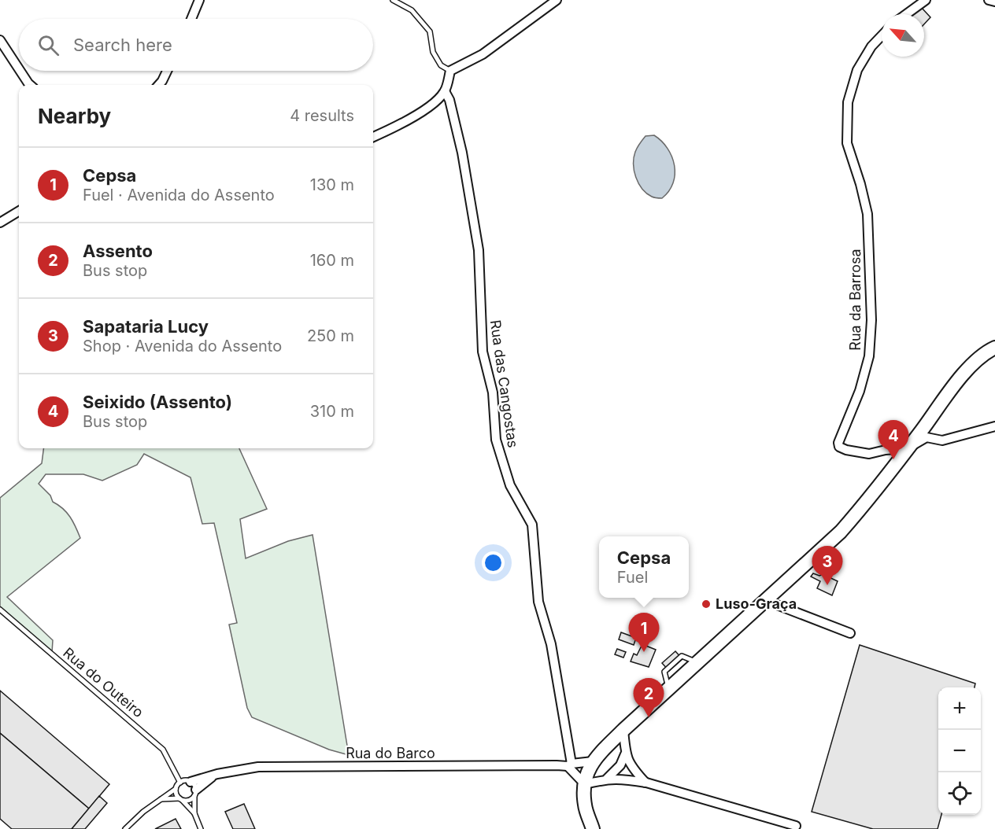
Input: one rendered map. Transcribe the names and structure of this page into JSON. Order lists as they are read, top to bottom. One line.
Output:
{"streets":{"street":["Rua da Barrosa","Rua das Cangostas","Rua do Barco"],"lane":["Rua do Outeiro"]},"crossings":[["Rua das Cangostas","Rua do Barco"],["Rua do Outeiro","Rua do Barco"]],"places":["Luso-Graça"],"north":"top left","page":{"search":"Search here","heading":["Nearby","4 results"],"list":[{"mark":"1","name":"Cepsa","note":"Fuel · Avenida do Assento","value":"130 m"},{"mark":"2","name":"Assento","note":"Bus stop","value":"160 m"},{"mark":"3","name":"Sapataria Lucy","note":"Shop · Avenida do Assento","value":"250 m"},{"mark":"4","name":"Seixido (Assento)","note":"Bus stop","value":"310 m"}],"pins":["4","3","1","2"],"popup":["Cepsa","Fuel"],"map_buttons":["+","−"]}}
